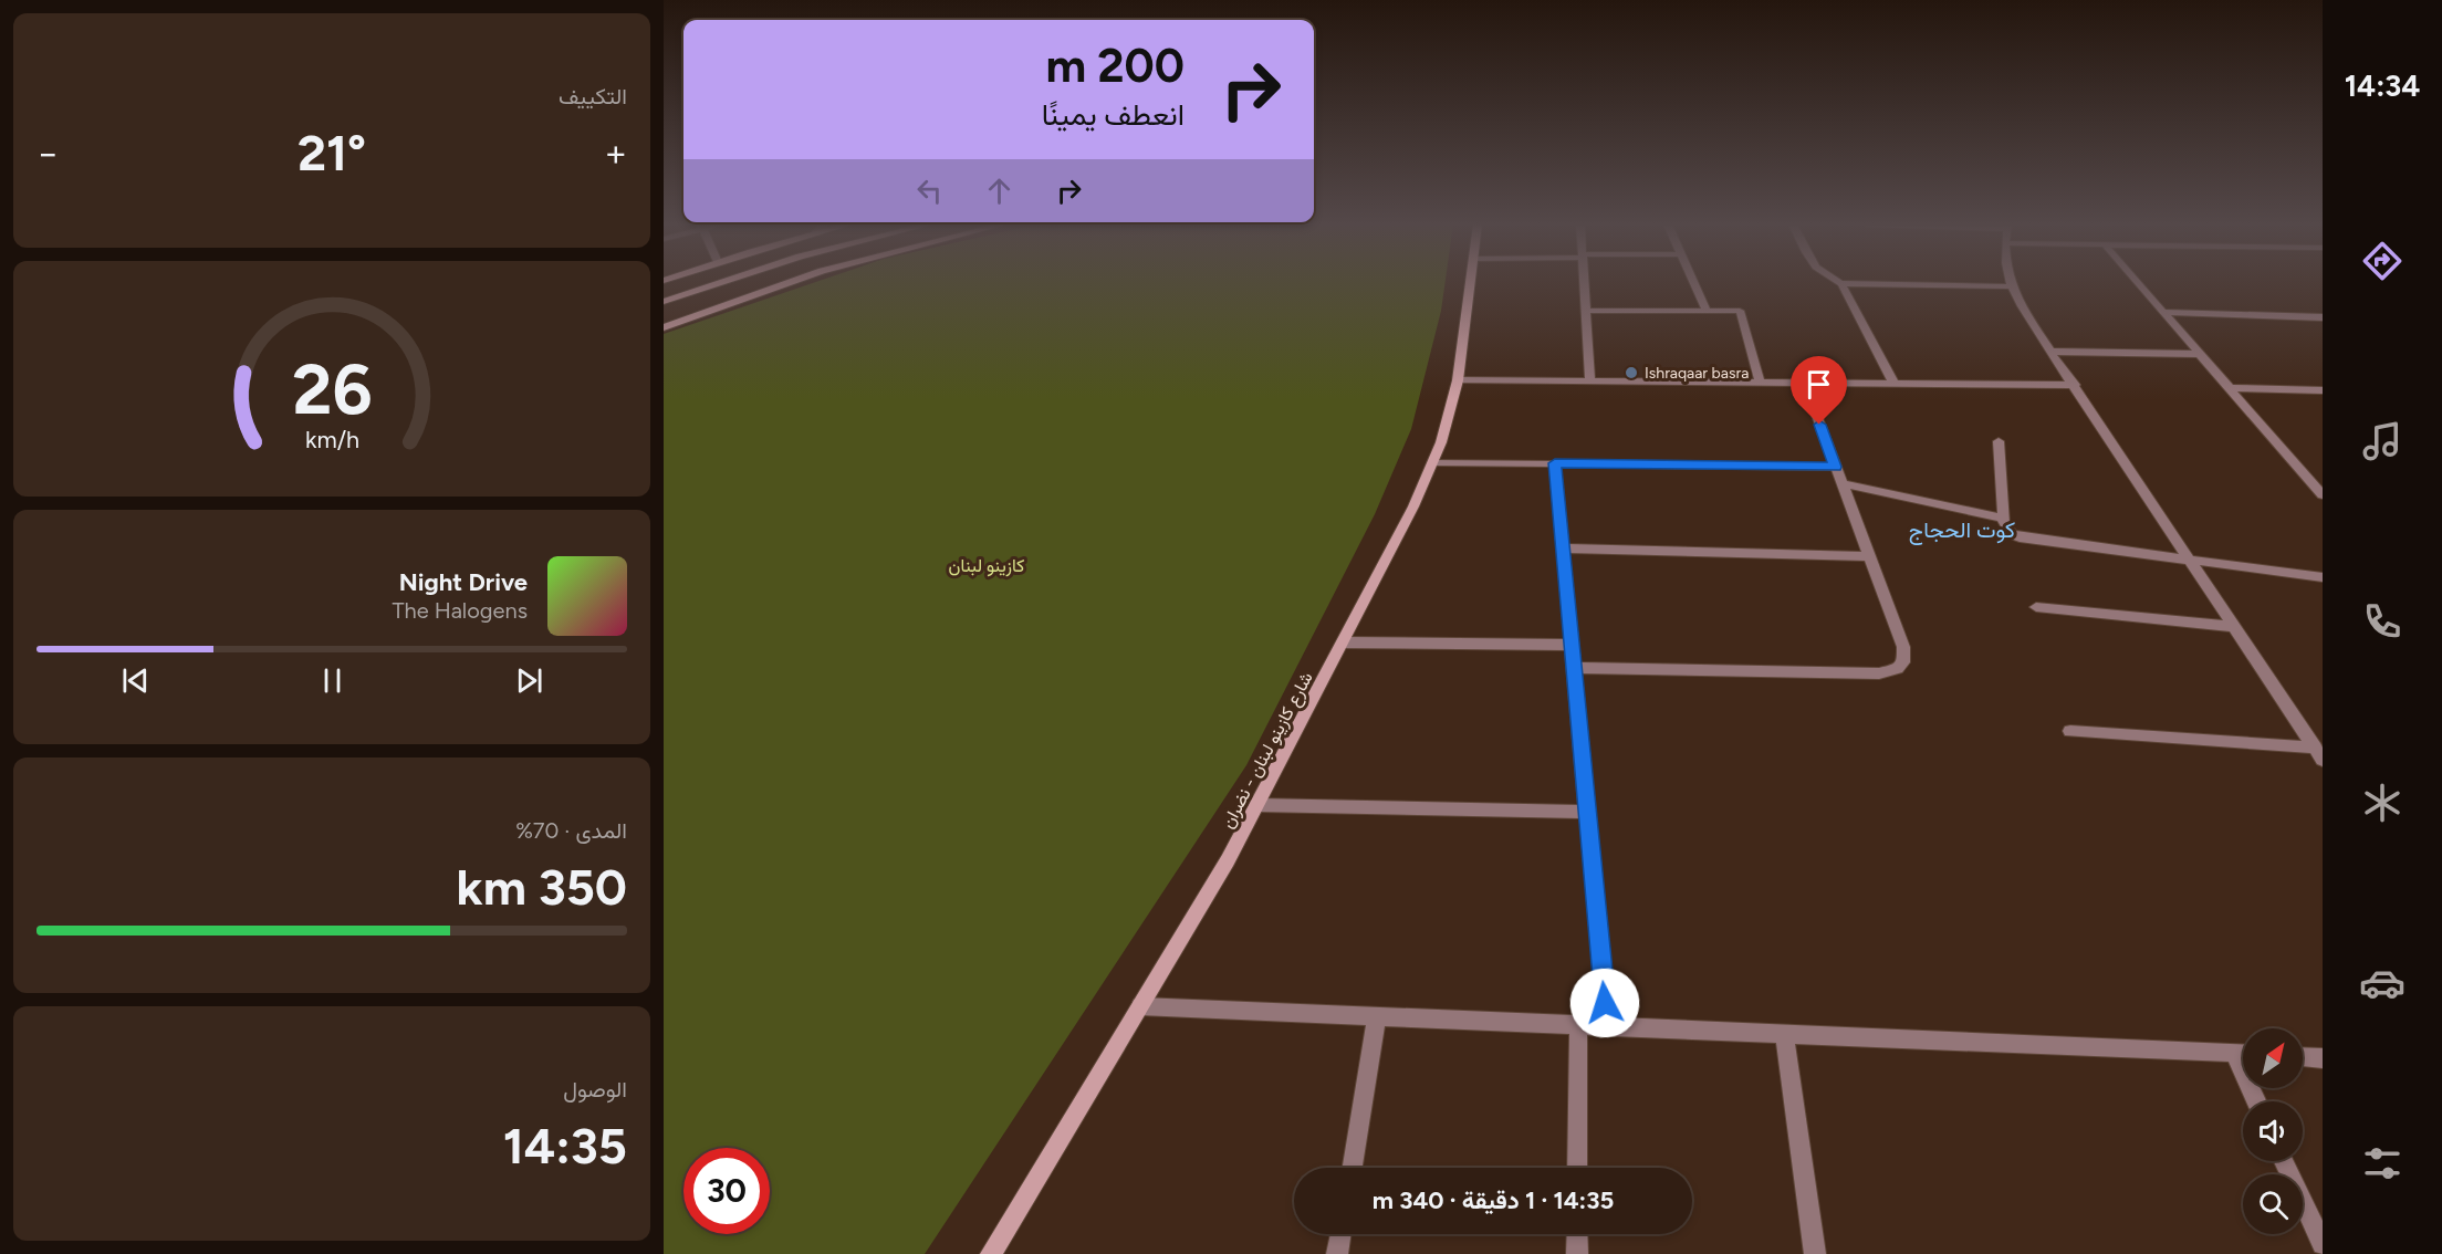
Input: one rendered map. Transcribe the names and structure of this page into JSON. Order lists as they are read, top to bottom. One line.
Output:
{"streets":{"street":["شارع كازينو لبنان - نضران"]},"districts":["كوت الحجاج"],"parks":["كازينو لبنان"],"places":["Ishraqaar basra"],"north":"top right","page":{"tabs":"14:34","tile":["التكييف",["المدى · 70%","350 km"],["الوصول","14:35"]],"turn":["200 m","انعطف يمينًا"],"heat":["−","21°","+"],"song":["Night Drive","The Halogens"],"limit":"30","trip":"14:35 · 1 دقيقة · 340 m","gauge":["26","km/h"]}}
